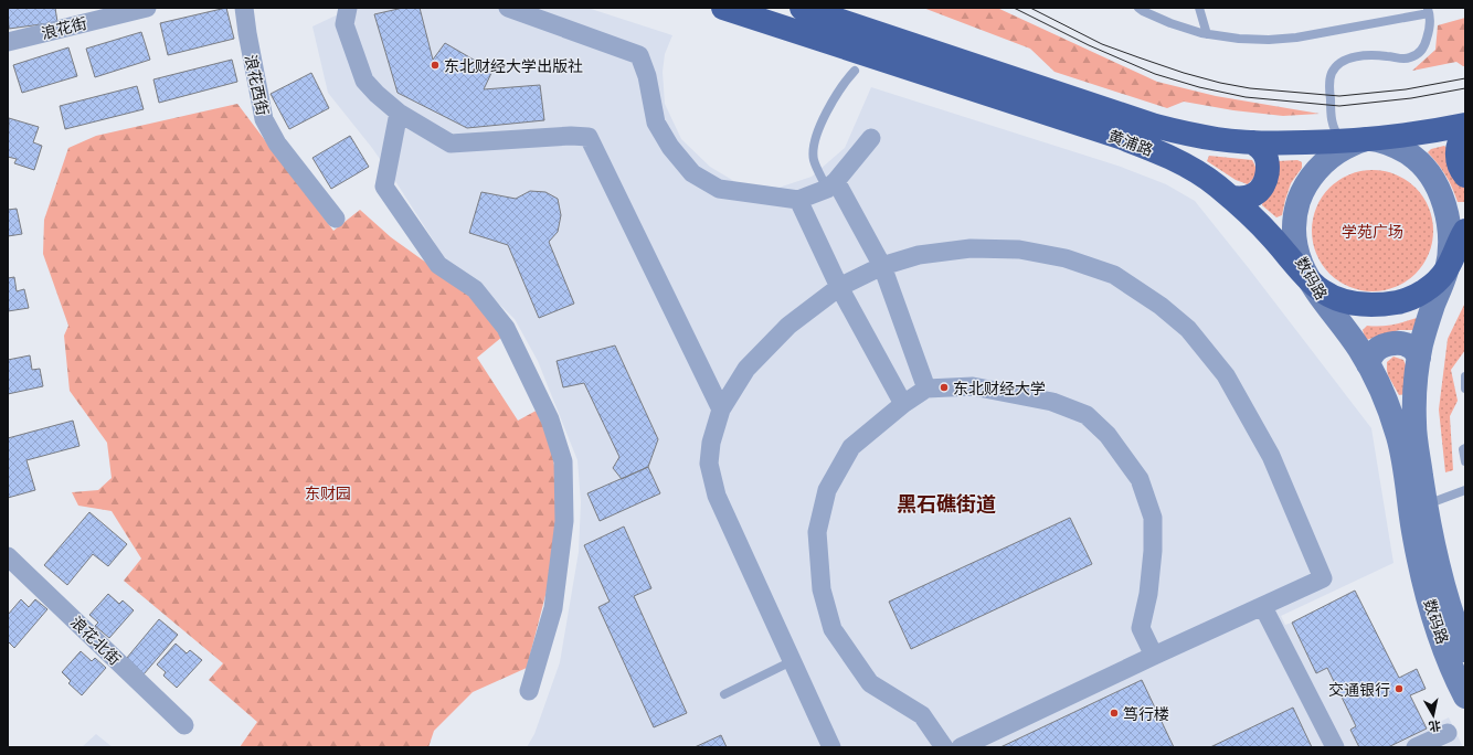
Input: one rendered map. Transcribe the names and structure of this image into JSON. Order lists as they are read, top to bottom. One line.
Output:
{"streets":{"highway":["黄浦路"],"main road":["数码路"],"street":["浪花街","浪花西街","浪花北街"]},"crossings":[["黄浦路","数码路"]],"districts":["黑石礁街道"],"parks":["学苑广场","东财园"],"places":["东北财经大学出版社","东北财经大学","交通银行","笃行楼"],"north":"bottom"}
